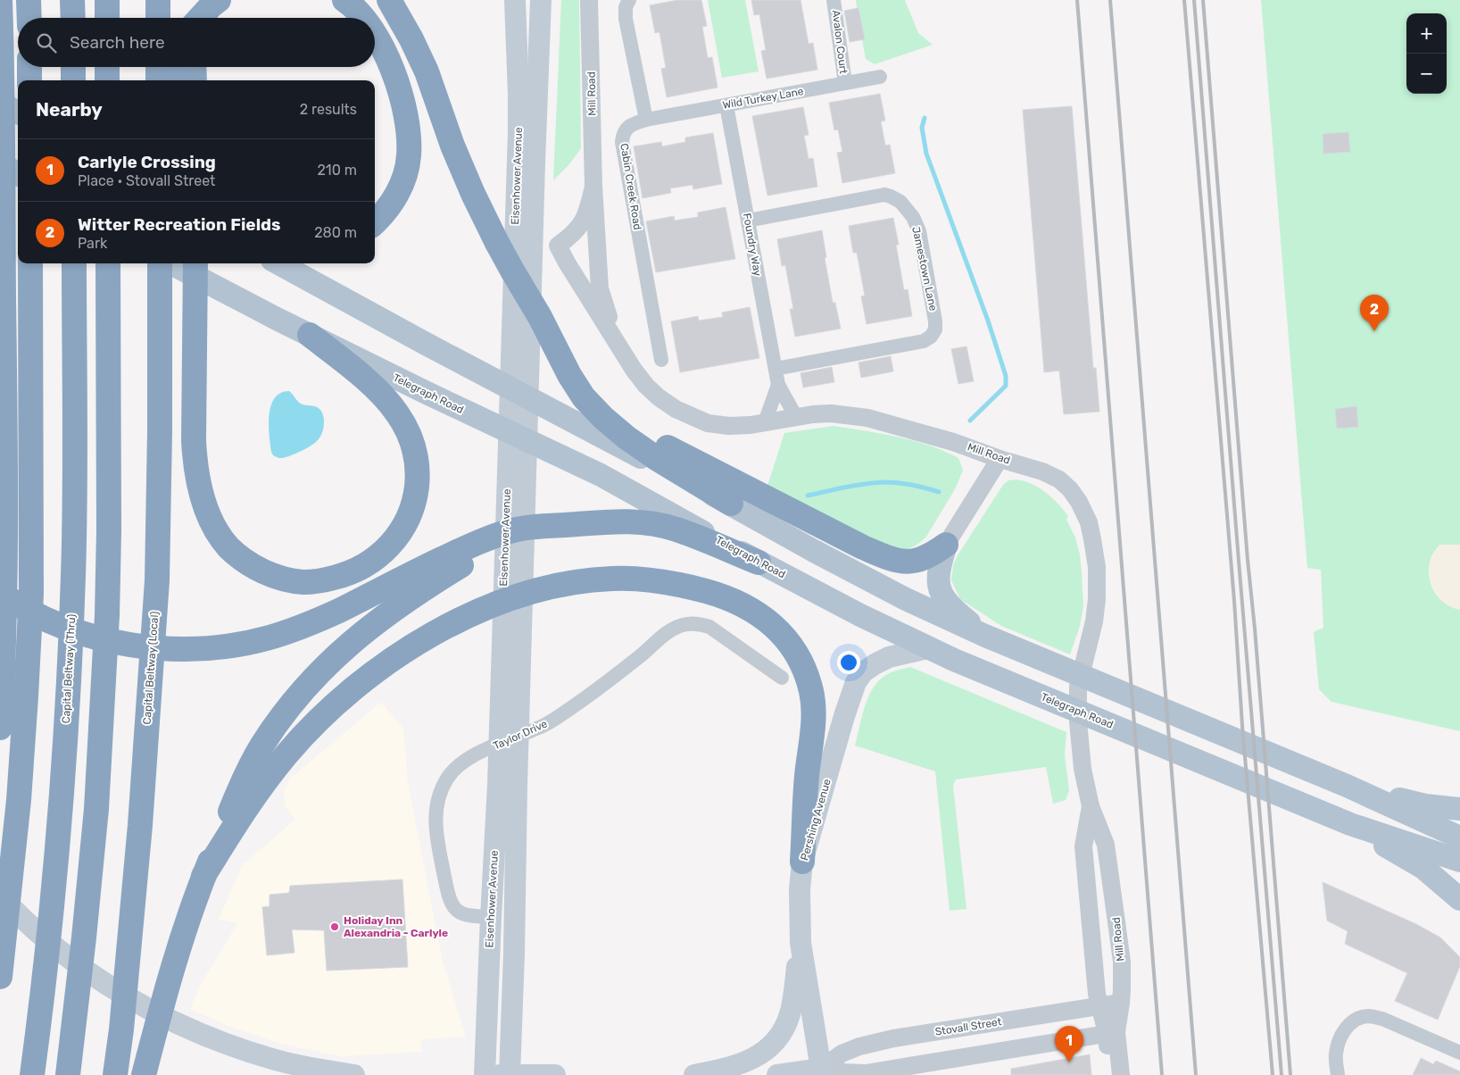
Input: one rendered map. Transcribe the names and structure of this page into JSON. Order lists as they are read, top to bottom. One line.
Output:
{"streets":{"highway":["Capital Beltway (Local)","Capital Beltway (Thru)"],"main road":["Eisenhower Avenue","Telegraph Road","Pershing Avenue","Stovall Street"],"street":["Avalon Court","Mill Road","Wild Turkey Lane","Cabin Creek Road","Foundry Way","Jamestown Lane","Taylor Drive"]},"crossings":[["Avalon Court","Wild Turkey Lane"],["Mill Road","Foundry Way"],["Mill Road","Stovall Street"],["Wild Turkey Lane","Cabin Creek Road"],["Wild Turkey Lane","Foundry Way"],["Eisenhower Avenue","Taylor Drive"],["Foundry Way","Jamestown Lane"],["Telegraph Road","Pershing Avenue"],["Pershing Avenue","Stovall Street"]],"places":["Holiday Inn Alexandria - Carlyle"],"page":{"map_buttons":["+","−"],"search":"Search here","heading":["Nearby","2 results"],"list":[{"mark":"1","name":"Carlyle Crossing","note":"Place · Stovall Street","value":"210 m"},{"mark":"2","name":"Witter Recreation Fields","note":"Park","value":"280 m"}],"pins":["2","1"]}}
